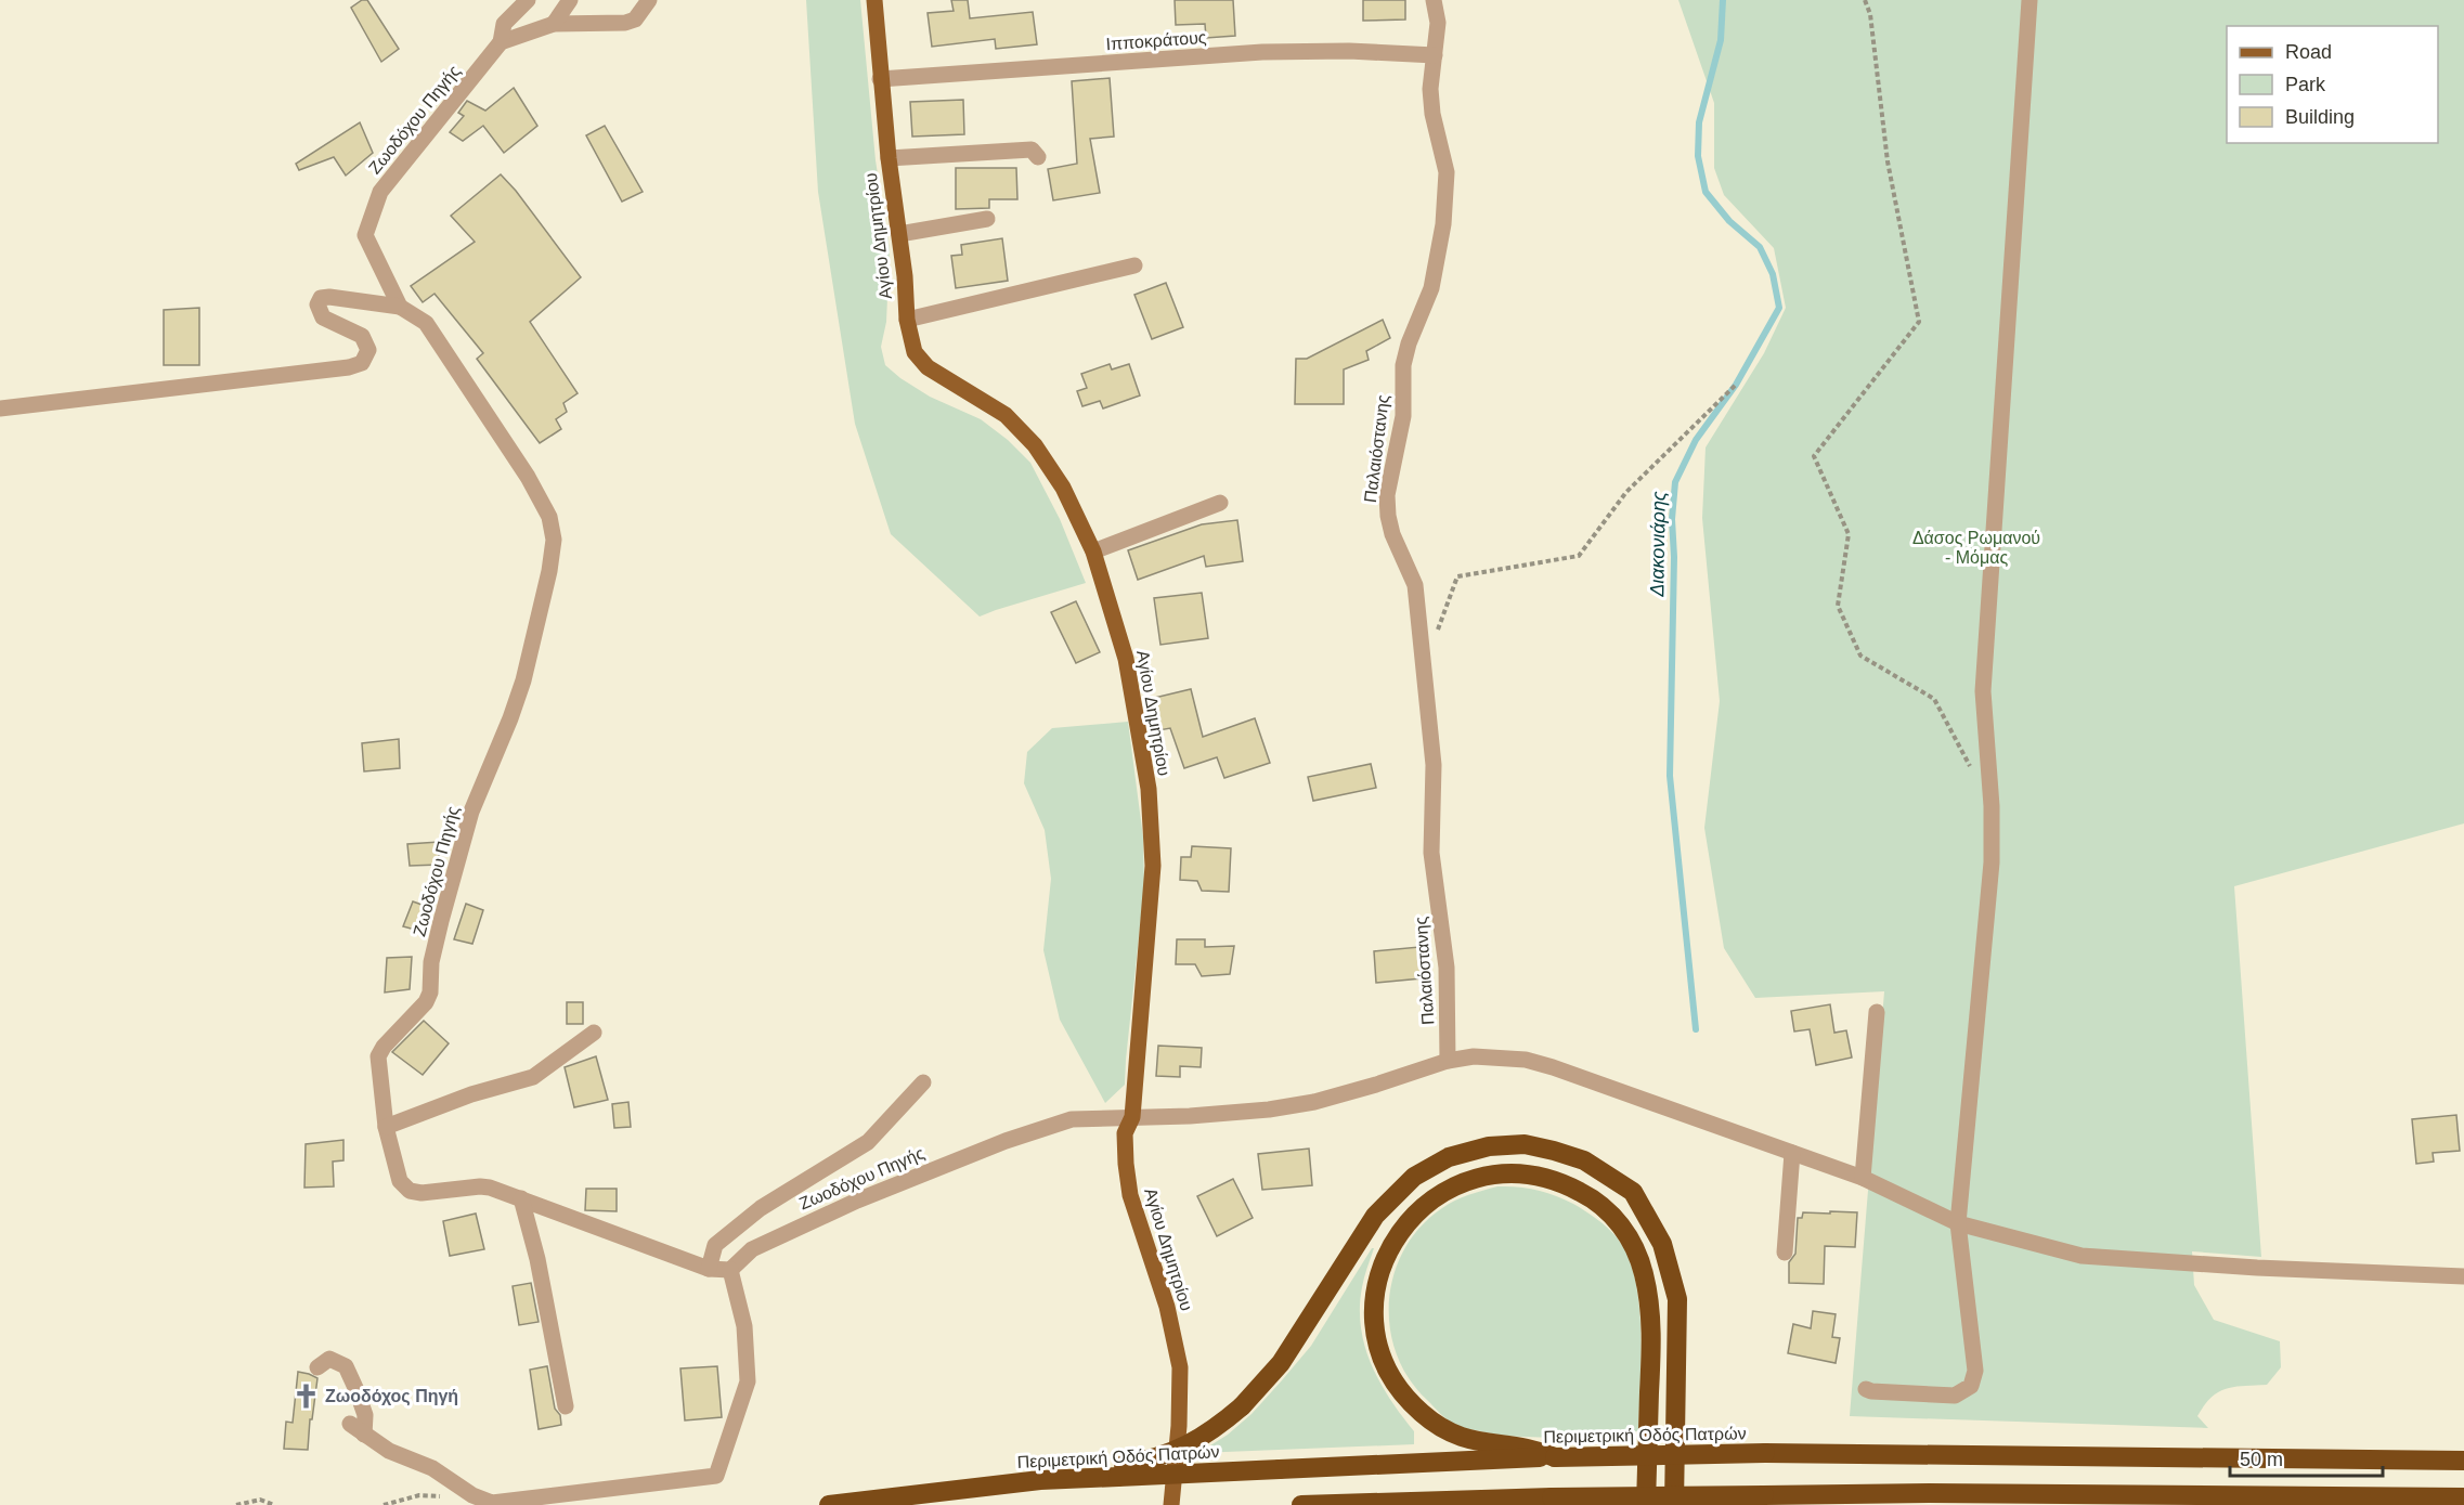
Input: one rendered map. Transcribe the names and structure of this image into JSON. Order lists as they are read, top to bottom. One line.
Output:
{"streets":{"highway":["Περιμετρική Οδός Πατρών"],"main road":["Αγίου Δημητρίου"],"street":["Ιπποκράτους","Ζωοδόχου Πηγής","Παλαιόστανης"]},"crossings":[["Ιπποκράτους","Αγίου Δημητρίου"],["Ιπποκράτους","Παλαιόστανης"],["Ζωοδόχου Πηγής","Αγίου Δημητρίου"],["Ζωοδόχου Πηγής","Παλαιόστανης"]],"water":["Διακονιάρης"],"parks":["Δάσος Ρωμανού - Μόμας"],"places":{"church":["Ζωοδόχος Πηγή"]},"legend":["Road","Park","Building"],"scale_bar":"50 m"}
